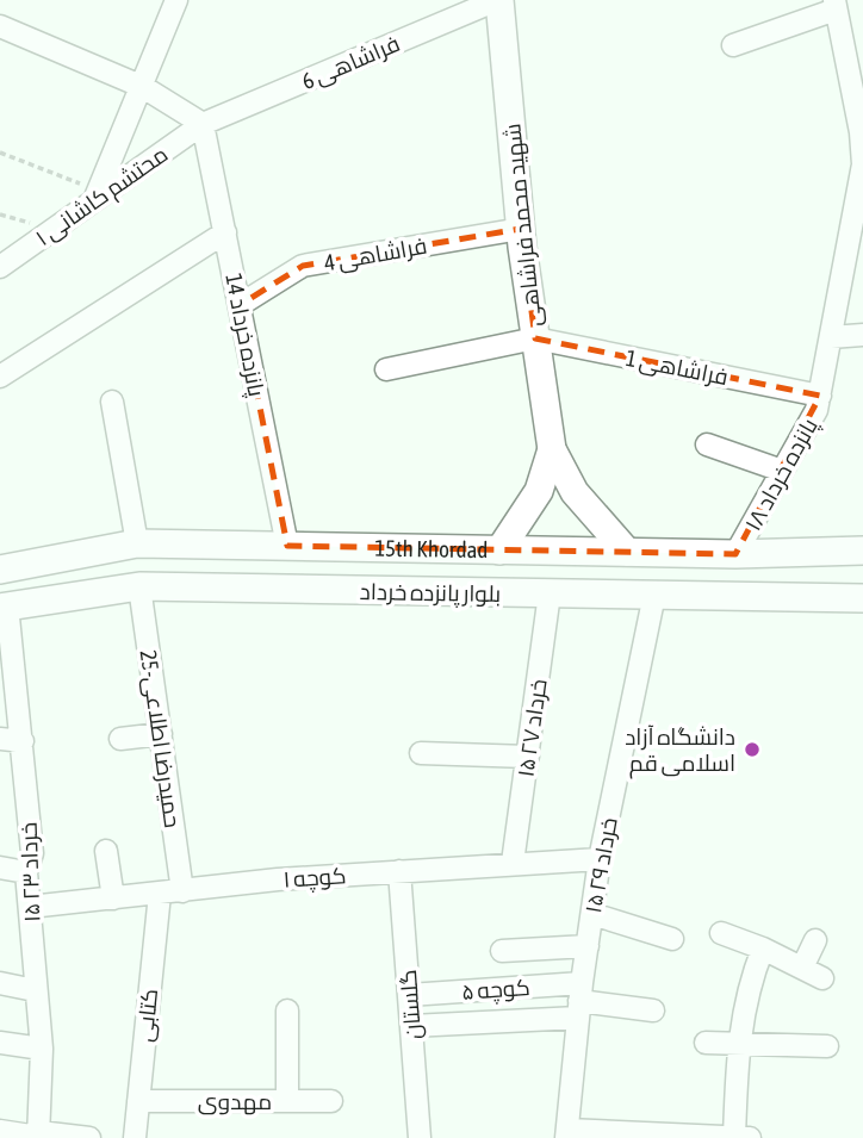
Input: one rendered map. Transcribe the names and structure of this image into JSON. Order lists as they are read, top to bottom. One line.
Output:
{"streets":{"main road":["شهید محمد فراشاهی","15th Khordad","بلوار پانزده خرداد"],"street":["فراشاهی 6","محتشم کاشانی ۱","فراشاهی 4","پانزده خرداد 14","فراشاهی 1","پانزده خرداد ۱۸","۱۵ خرداد ۲۷","حمیدرضا اطلاعی-25","۱۵ خرداد ۲۹","۱۵ خرداد ۲۳","کوچه ۱","کوچه ۵","گلستان","کتابی","مهدوی"]},"crossings":[["فراشاهی 6","محتشم کاشانی ۱"],["فراشاهی 6","شهید محمد فراشاهی"],["فراشاهی 6","پانزده خرداد 14"],["محتشم کاشانی ۱","پانزده خرداد 14"],["شهید محمد فراشاهی","فراشاهی 4"],["شهید محمد فراشاهی","فراشاهی 1"],["فراشاهی 4","پانزده خرداد 14"],["پانزده خرداد 14","15th Khordad"],["فراشاهی 1","پانزده خرداد ۱۸"],["پانزده خرداد ۱۸","15th Khordad"],["بلوار پانزده خرداد","۱۵ خرداد ۲۷"],["بلوار پانزده خرداد","حمیدرضا اطلاعی-25"],["بلوار پانزده خرداد","۱۵ خرداد ۲۹"],["بلوار پانزده خرداد","۱۵ خرداد ۲۳"],["۱۵ خرداد ۲۷","کوچه ۱"],["حمیدرضا اطلاعی-25","کوچه ۱"],["۱۵ خرداد ۲۹","کوچه ۱"],["۱۵ خرداد ۲۹","کوچه ۵"],["۱۵ خرداد ۲۳","کوچه ۱"],["کوچه ۱","گلستان"],["کوچه ۱","کتابی"],["کوچه ۵","گلستان"],["کتابی","مهدوی"]],"places":["دانشگاه آزاد اسلامی قم"]}
